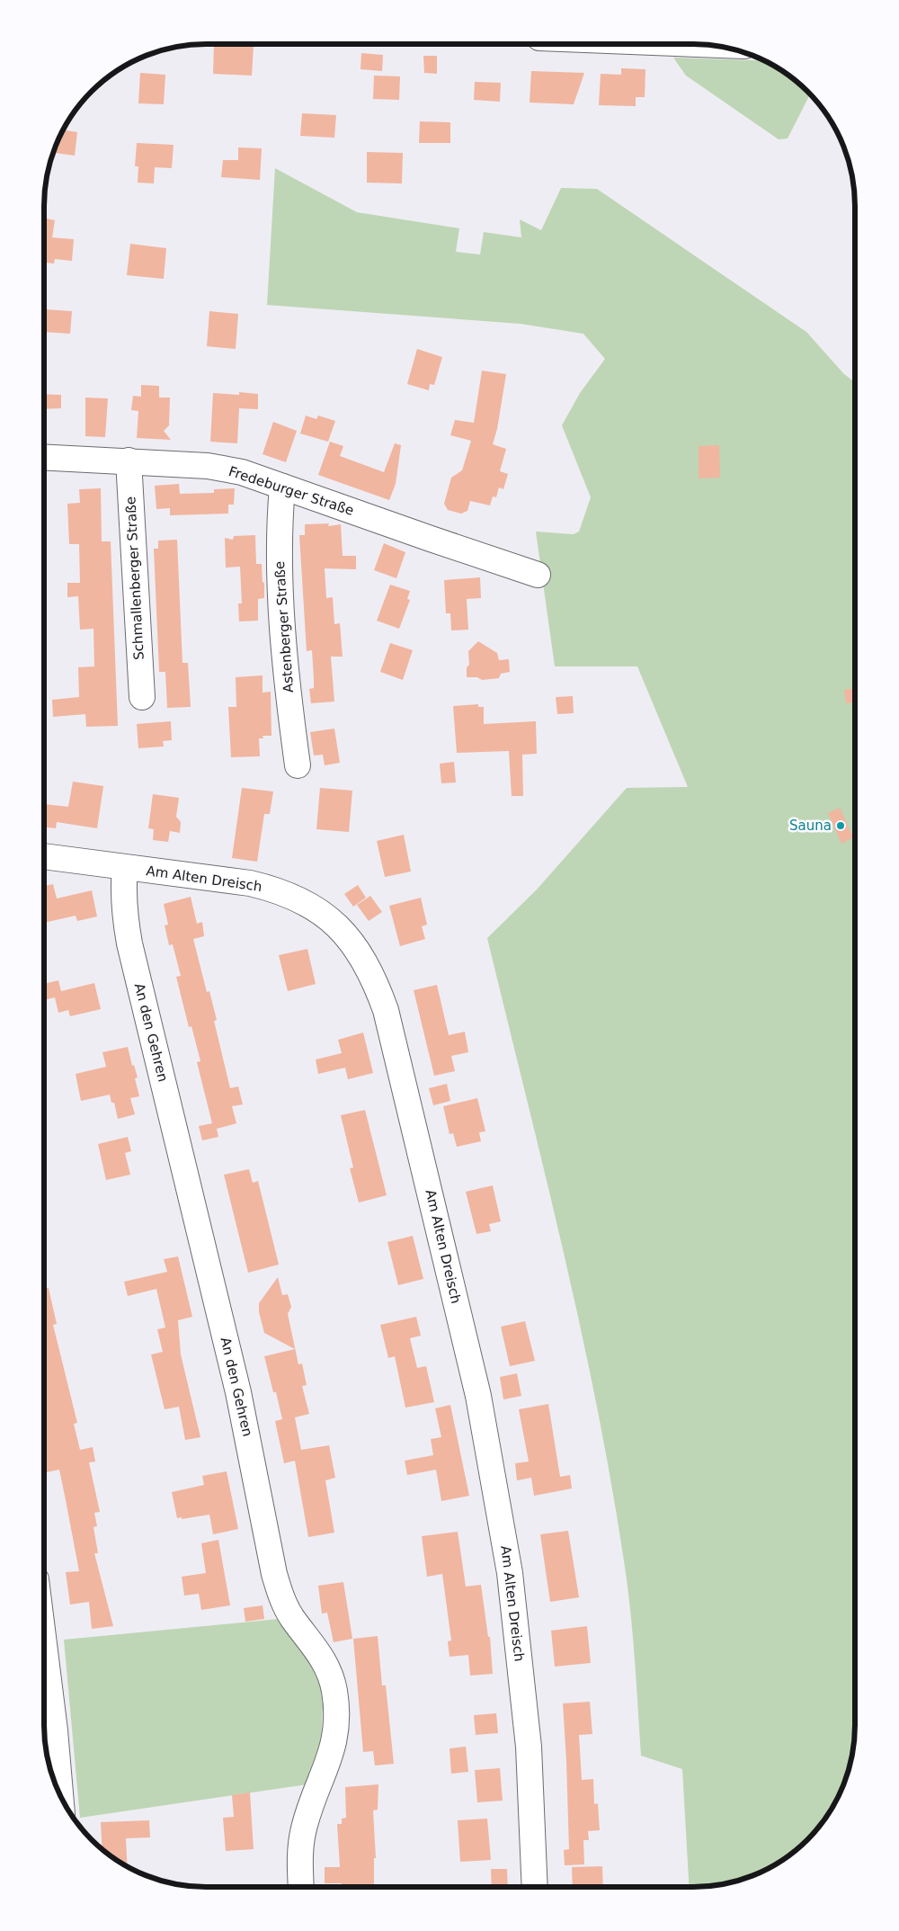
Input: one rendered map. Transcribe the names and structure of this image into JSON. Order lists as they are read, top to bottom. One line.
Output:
{"streets":{"street":["Fredeburger Straße","Schmallenberger Straße","Astenberger Straße","Am Alten Dreisch","An den Gehren"]},"crossings":[["Fredeburger Straße","Schmallenberger Straße"],["Fredeburger Straße","Astenberger Straße"],["Am Alten Dreisch","An den Gehren"]],"places":["Sauna"]}
